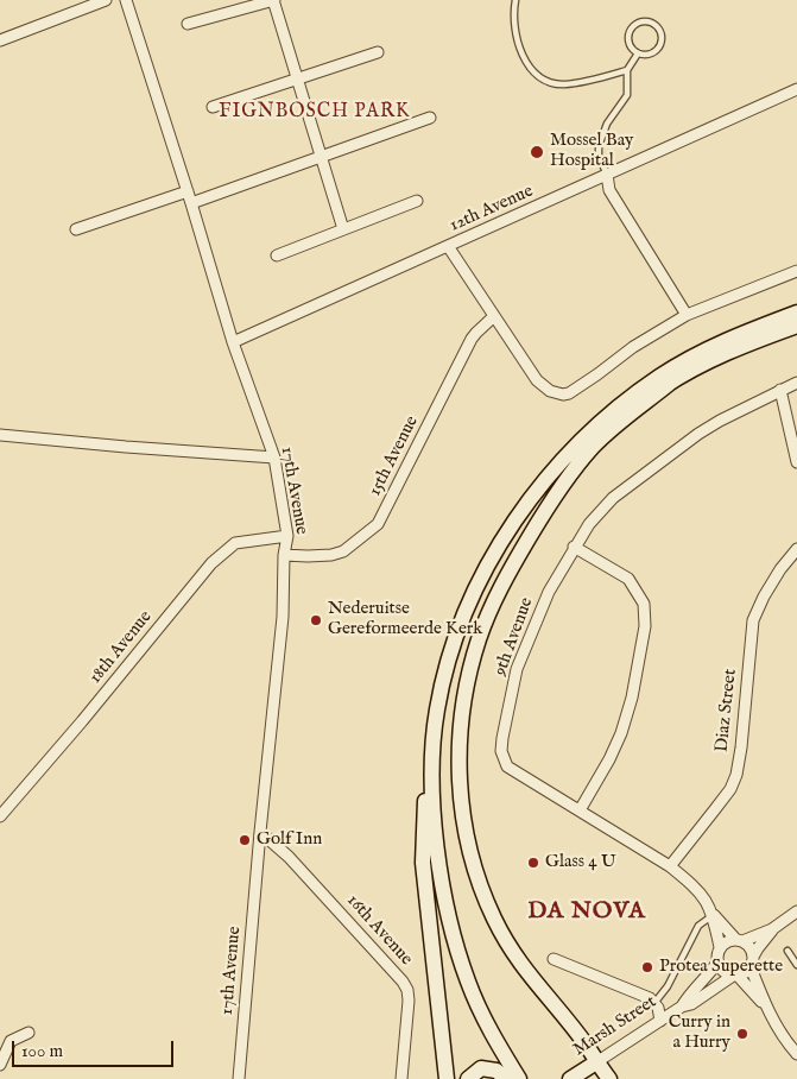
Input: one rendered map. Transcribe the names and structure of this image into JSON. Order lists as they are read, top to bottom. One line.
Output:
{"streets":{"main road":["Marsh Street"],"street":["12th Avenue","15th Avenue","17th Avenue","9th Avenue","18th Avenue","Diaz Street","16th Avenue"]},"crossings":[["12th Avenue","17th Avenue"],["15th Avenue","17th Avenue"],["17th Avenue","18th Avenue"],["17th Avenue","16th Avenue"],["9th Avenue","Diaz Street"],["9th Avenue","Marsh Street"]],"districts":["FIGNBOSCH PARK","DA NOVA"],"places":["Mossel Bay Hospital","Nederuitse Gereformeerde Kerk","Golf Inn","Glass 4 U","Protea Superette","Curry in a Hurry"],"scale_bar":"100 m"}
